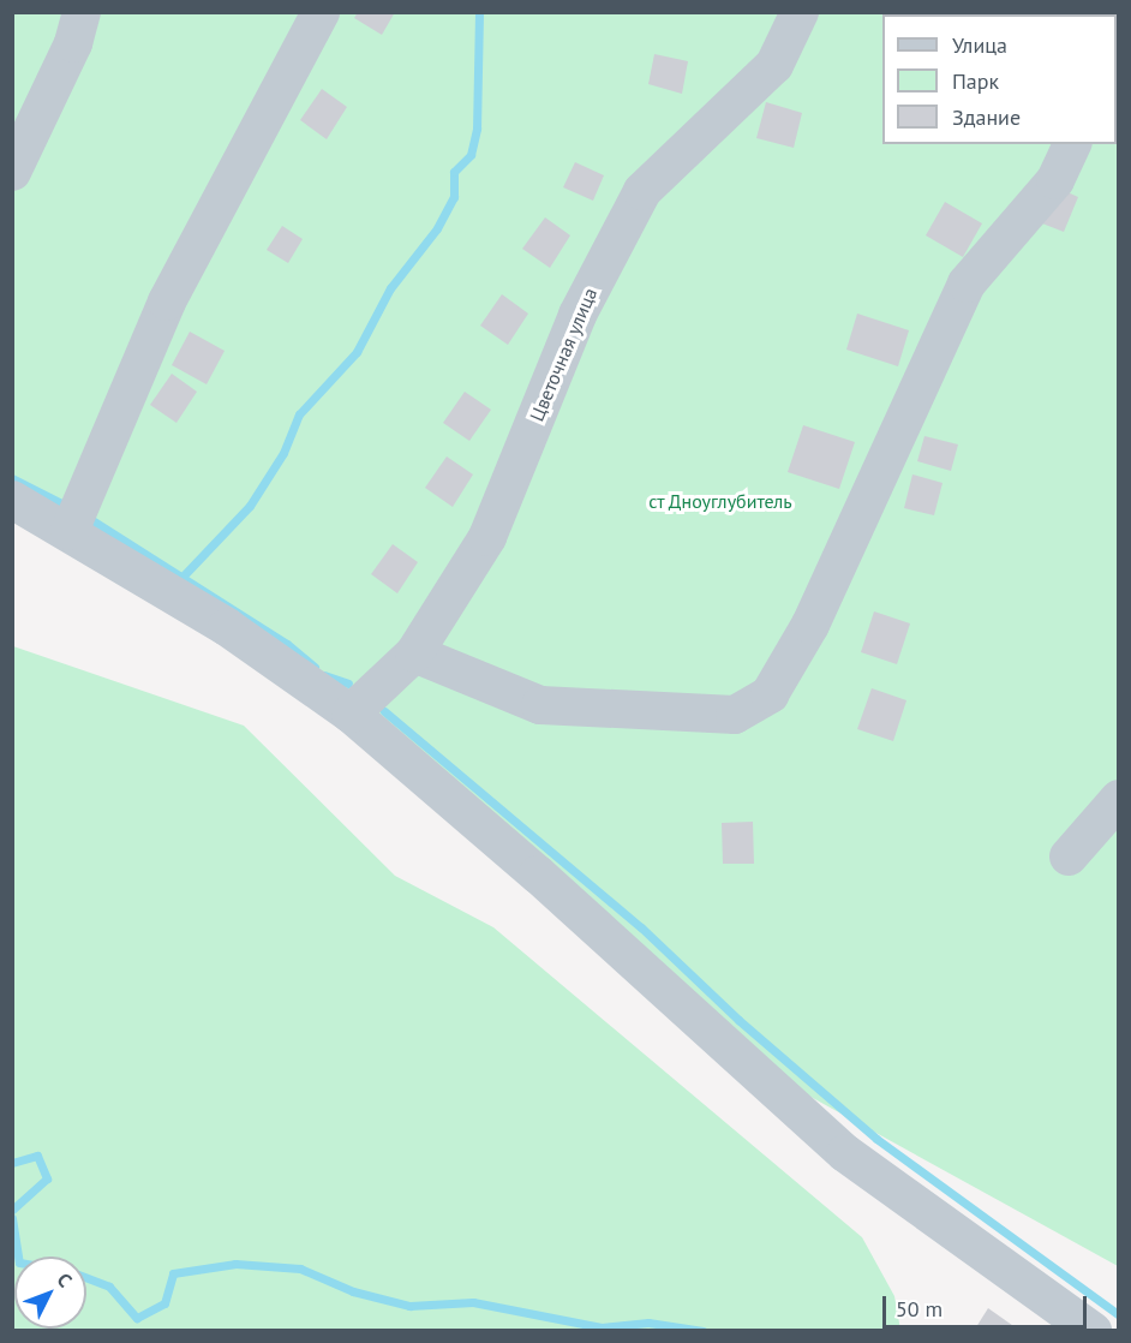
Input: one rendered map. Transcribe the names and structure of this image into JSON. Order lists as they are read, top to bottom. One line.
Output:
{"streets":{"street":["Цветочная улица"]},"parks":["ст Дноуглубитель"],"legend":["Улица","Парк","Здание"],"scale_bar":"50 m","north":"top right"}
